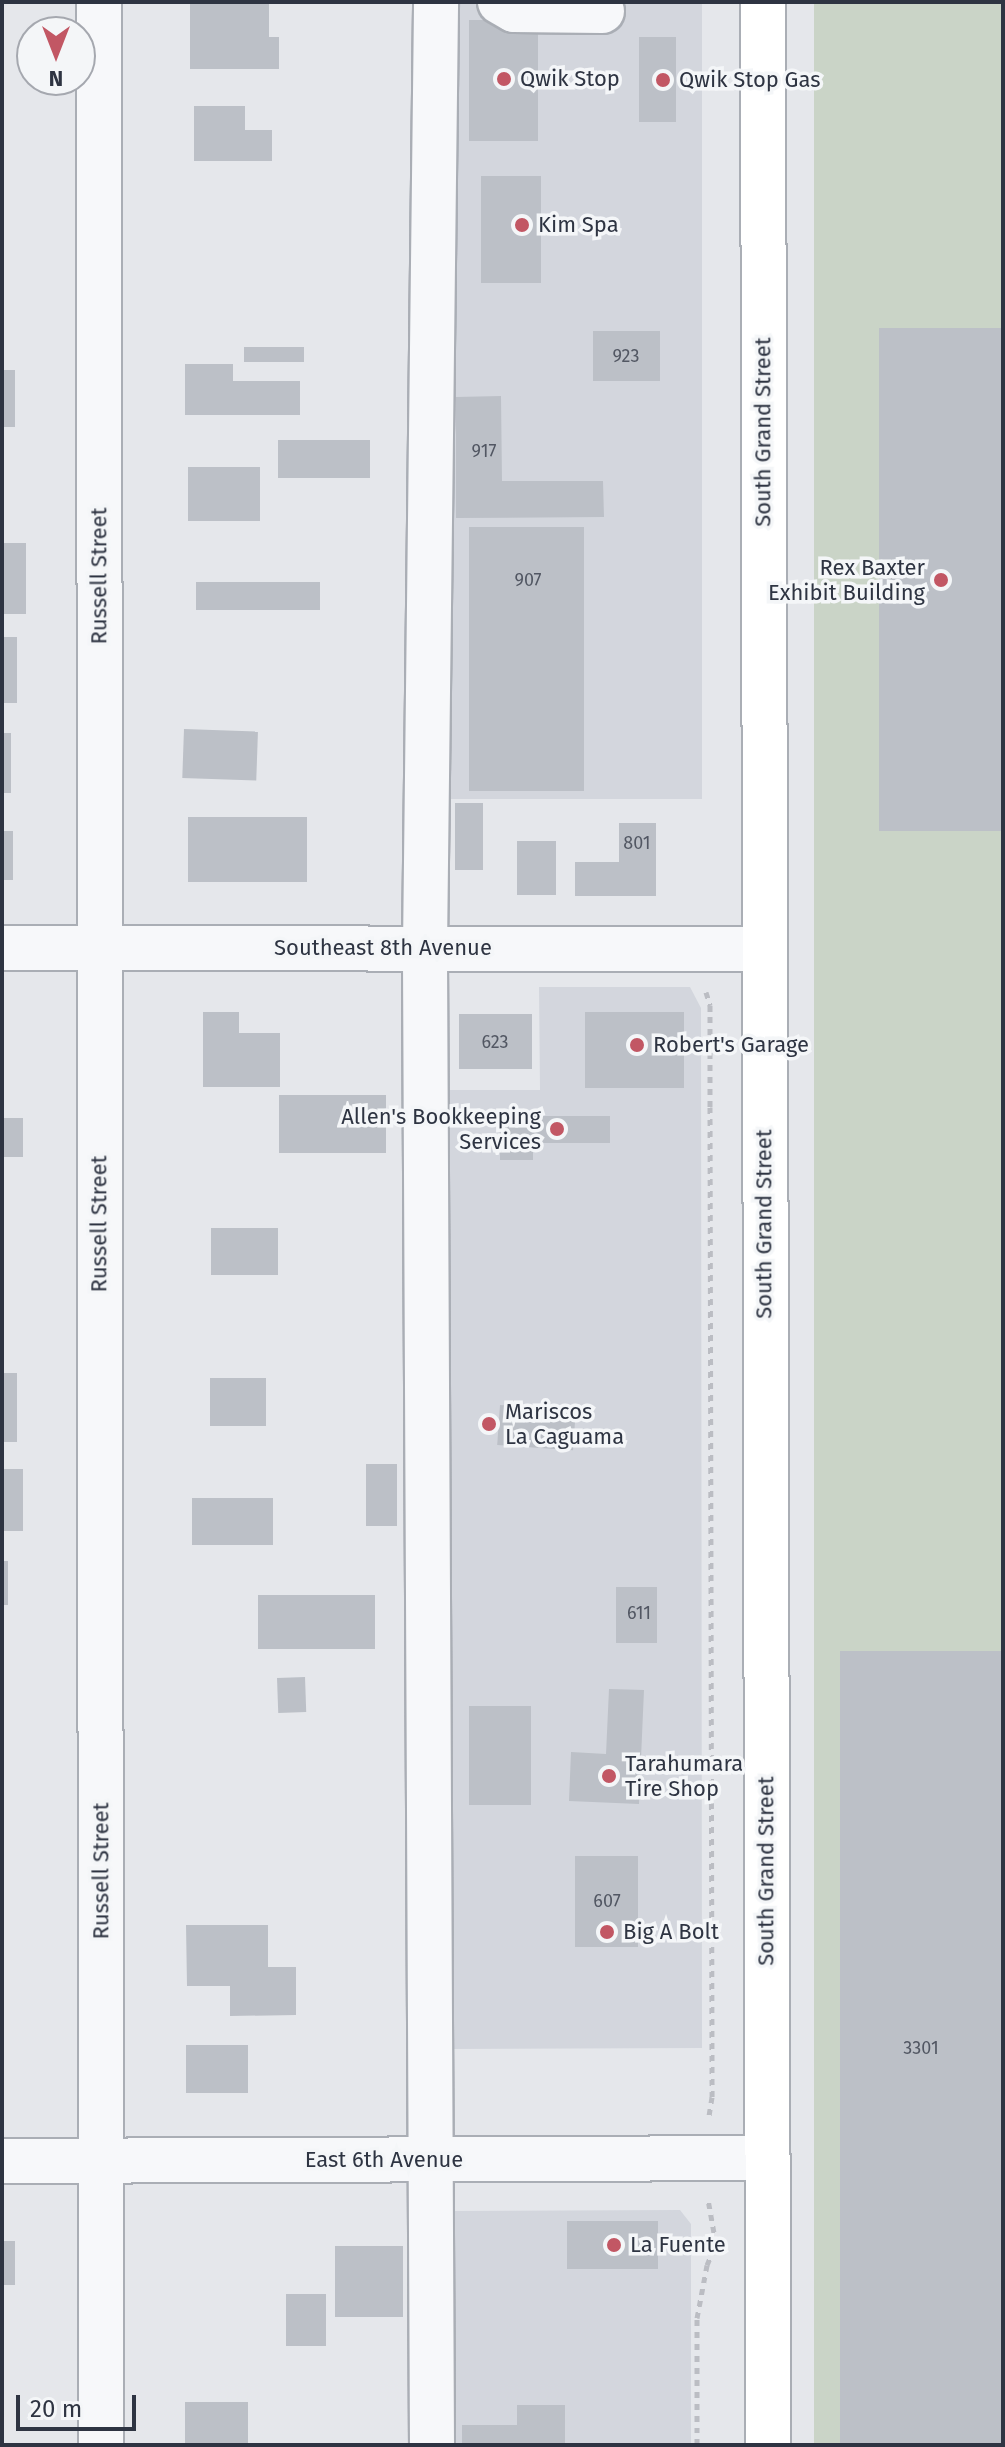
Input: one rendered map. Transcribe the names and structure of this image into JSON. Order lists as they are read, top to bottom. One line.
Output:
{"streets":{"main road":["South Grand Street"],"street":["Russell Street","Southeast 8th Avenue","East 6th Avenue"]},"crossings":[["South Grand Street","Southeast 8th Avenue"],["South Grand Street","East 6th Avenue"],["Russell Street","Southeast 8th Avenue"],["Russell Street","East 6th Avenue"]],"places":["Qwik Stop","Qwik Stop Gas","Kim Spa","Rex Baxter Exhibit Building","Robert's Garage","Allen's Bookkeeping Services","Mariscos La Caguama","Tarahumara Tire Shop","Big A Bolt","La Fuente"],"house_numbers":["923","917","907","801","623","611","607","3301"],"scale_bar":"20 m","north":"bottom"}
